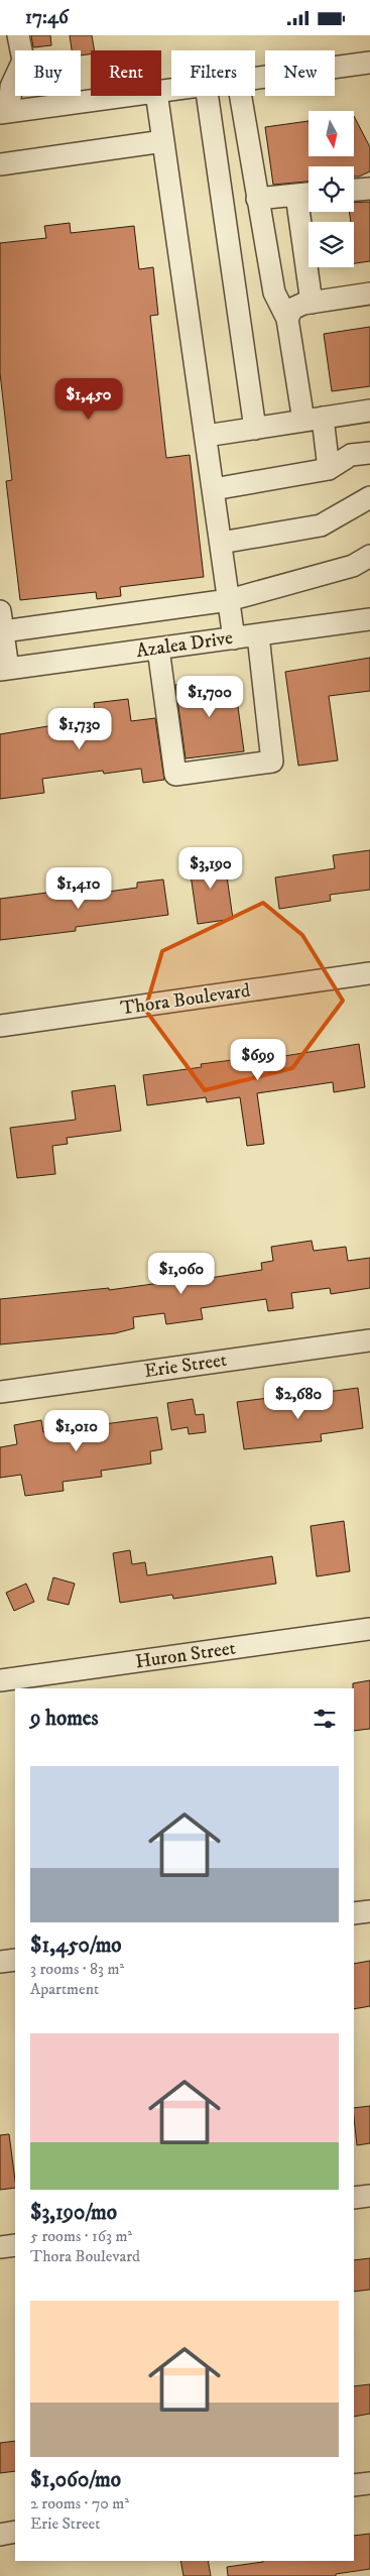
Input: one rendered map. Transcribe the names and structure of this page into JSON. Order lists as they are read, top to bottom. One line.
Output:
{"streets":{"street":["Azalea Drive","Thora Boulevard","Erie Street","Huron Street"]},"north":"bottom","page":{"status":"17:46","chip":["Buy","Rent","Filters","New"],"price":["$1,450","$1,700","$1,730","$3,190","$1,410","$699","$1,060","$2,680","$1,010"],"heading":"9 homes","list":[{"name":"$1,450/mo","note":"3 rooms · 83 m² · Apartment"},{"name":"$3,190/mo","note":"5 rooms · 163 m² · Thora Boulevard"},{"name":"$1,060/mo","note":"2 rooms · 70 m² · Erie Street"}]}}
